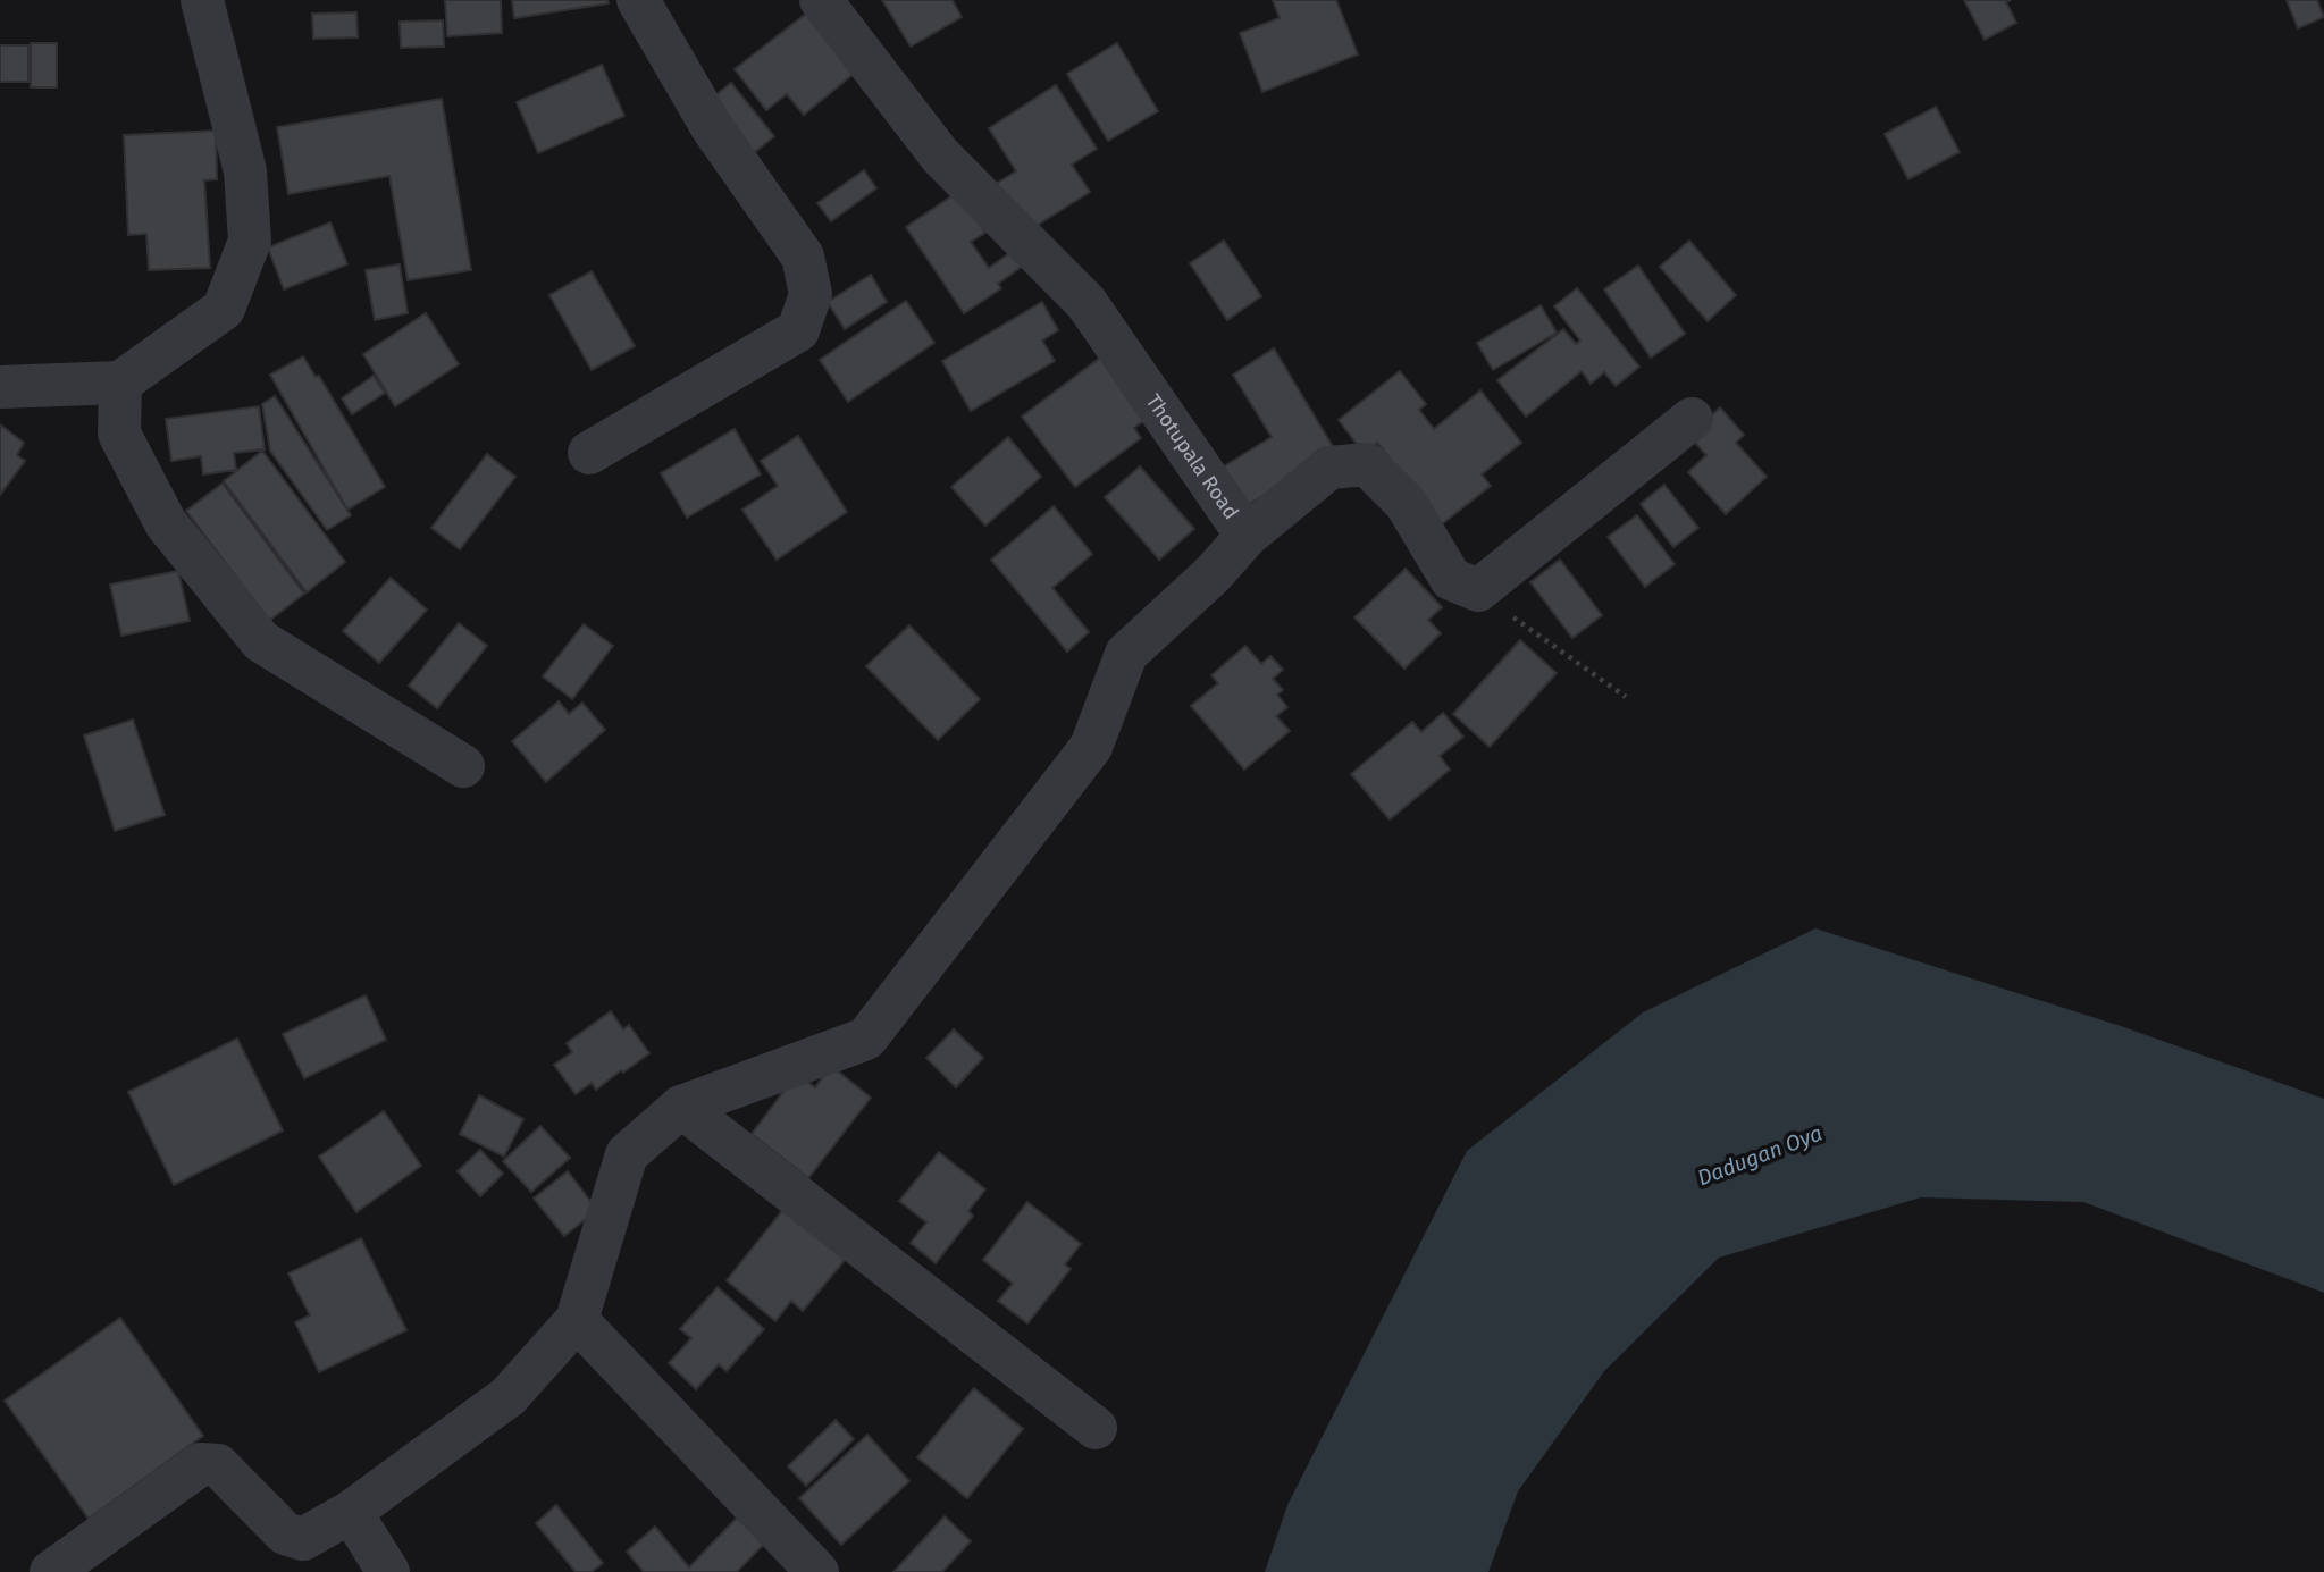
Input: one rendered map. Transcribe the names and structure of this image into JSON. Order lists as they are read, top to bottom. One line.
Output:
{"streets":{"street":["Thotupala Road"]},"water":["Dadugan Oya"]}
